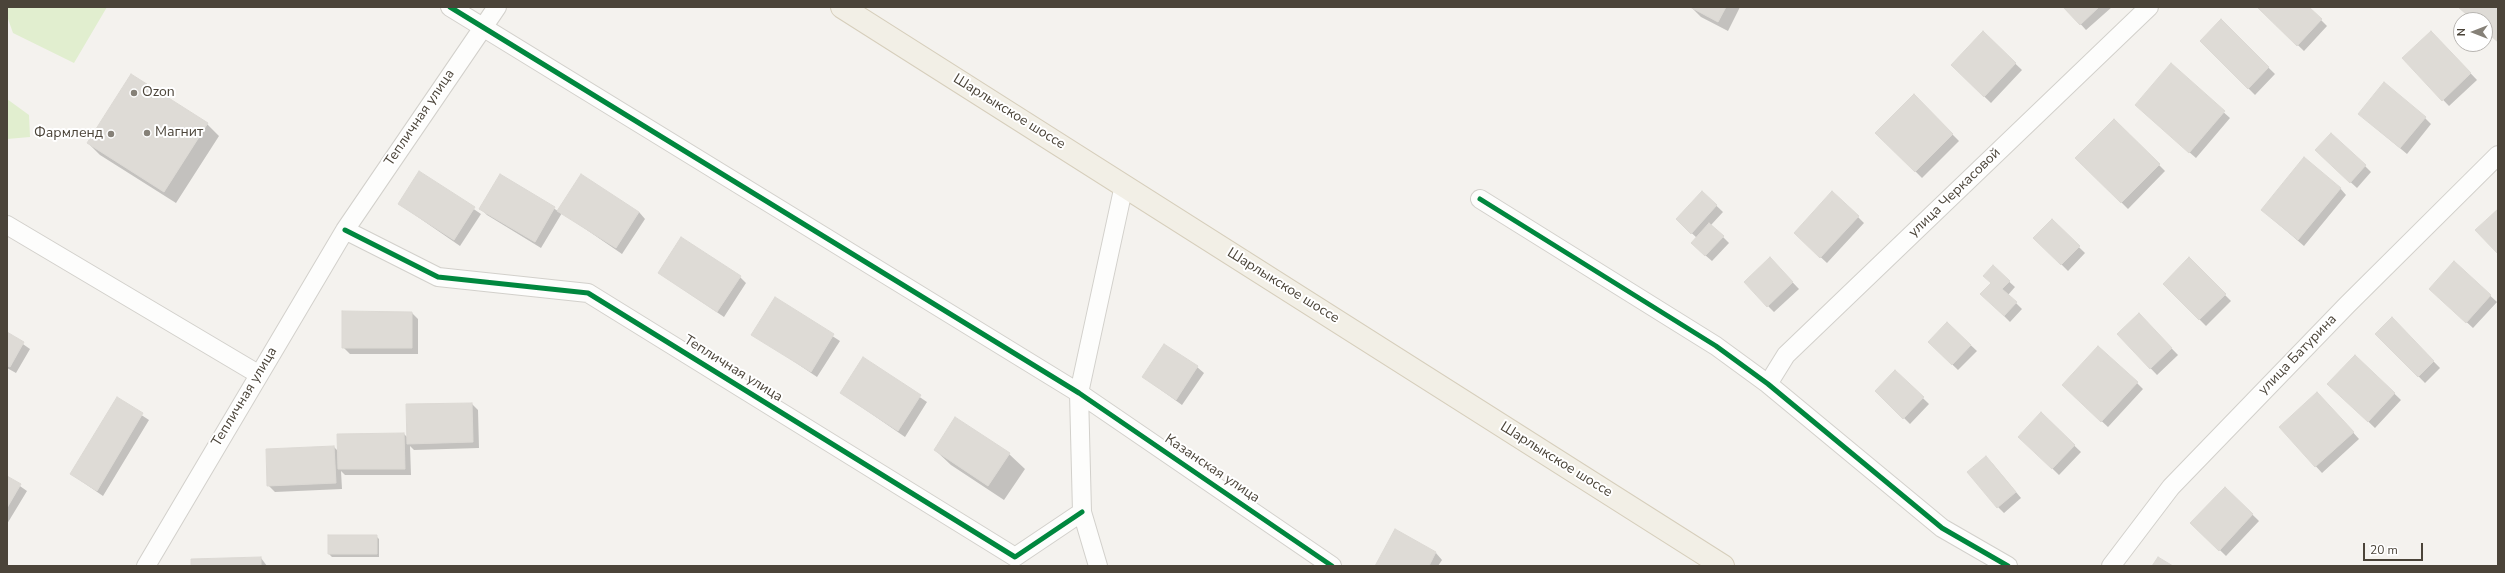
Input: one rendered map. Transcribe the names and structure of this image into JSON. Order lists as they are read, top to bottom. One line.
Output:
{"streets":{"main road":["Шарлыкское шоссе"],"street":["Тепличная улица","улица Черкасовой","улица Батурина","Казанская улица"]},"crossings":[["Тепличная улица","Казанская улица"]],"places":["Ozon","Магнит","Фармленд"],"scale_bar":"20 m","north":"left"}
